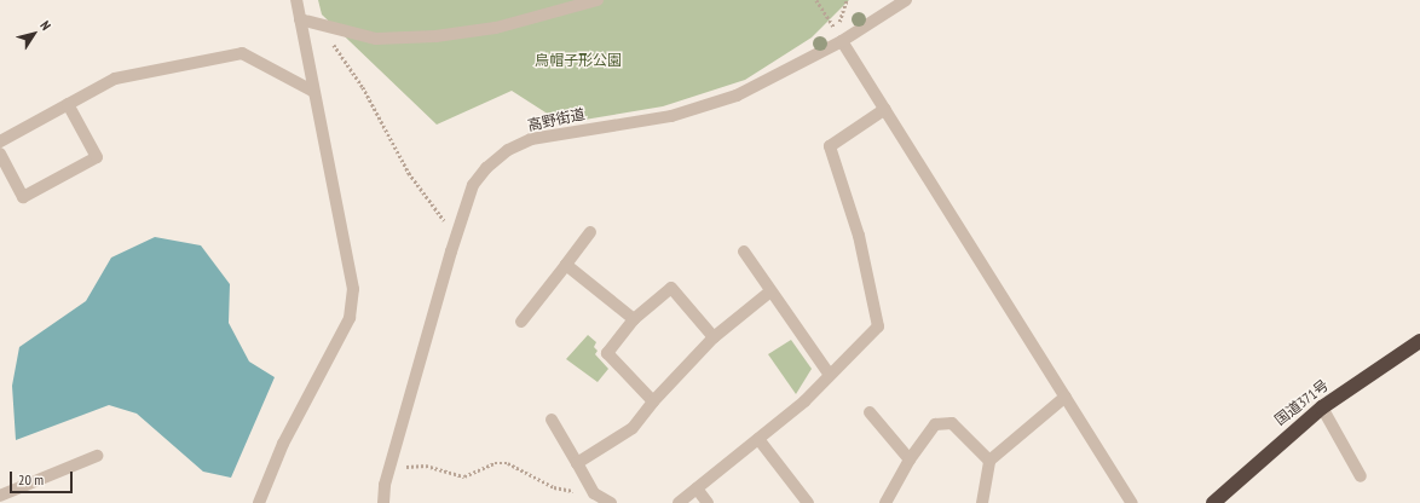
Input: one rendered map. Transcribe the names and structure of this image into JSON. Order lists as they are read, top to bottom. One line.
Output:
{"streets":{"highway":["国道371号"],"street":["高野街道"]},"parks":["烏帽子形公園"],"scale_bar":"20 m","north":"top right"}
